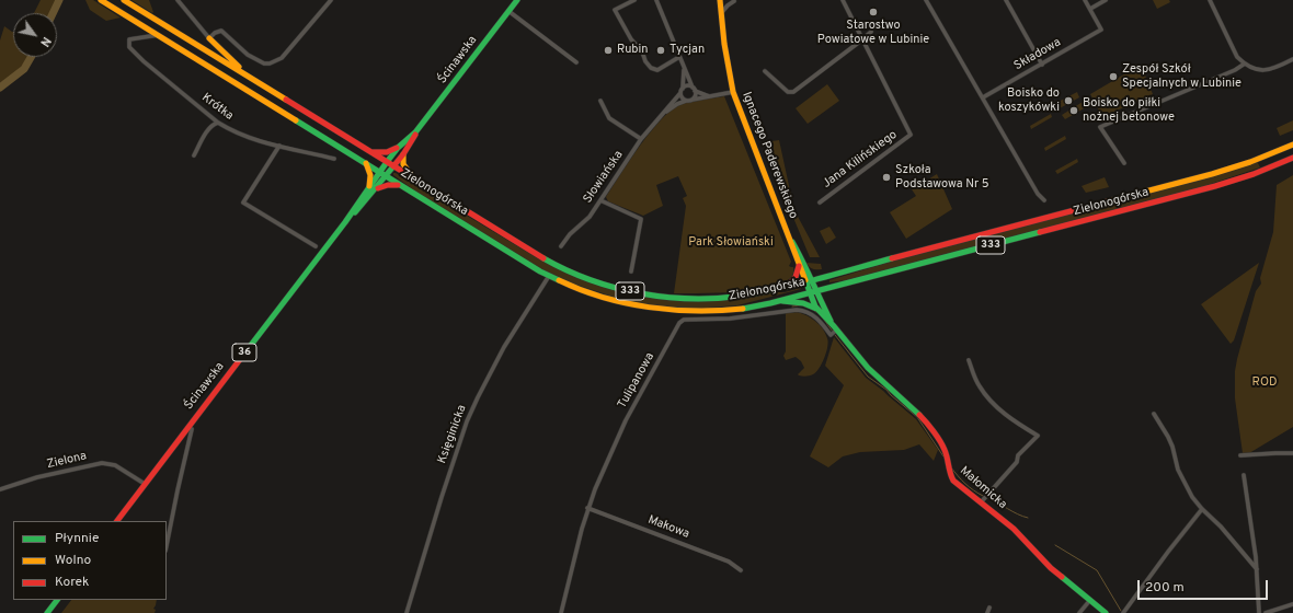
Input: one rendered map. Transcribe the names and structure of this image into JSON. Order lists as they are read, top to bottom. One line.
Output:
{"streets":{"main road":["Ścinawska","Ignacego Paderewskiego","Zielonogórska","333","36","Małomicka"],"street":["Składowa","Krótka","Jana Kilińskiego","Słowiańska","Tulipanowa","Księginicka","Zielona","Makowa"]},"crossings":[["Ścinawska","Zielonogórska"],["Ścinawska","36"],["Ścinawska","Zielona"],["Krótka","Zielonogórska"],["Zielonogórska","36"],["Zielonogórska","Księginicka"],["Zielonogórska","Małomicka"],["Tulipanowa","Małomicka"],["Tulipanowa","Makowa"]],"parks":["Park Słowiański","ROD"],"places":["Starostwo Powiatowe w Lubinie","Rubin","Tycjan","Zespół Szkół Specjalnych w Lubinie","Boisko do koszykówki","Boisko do piłki nożnej betonowe","Szkoła Podstawowa Nr 5"],"legend":["Płynnie","Wolno","Korek"],"scale_bar":"200 m","north":"bottom right"}
